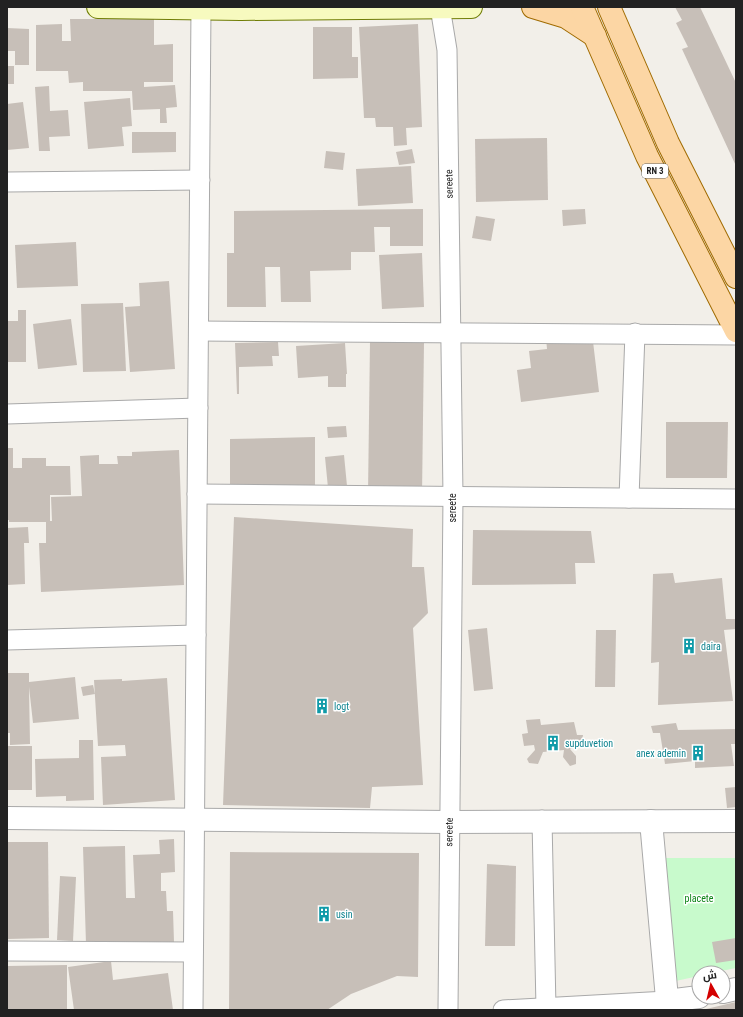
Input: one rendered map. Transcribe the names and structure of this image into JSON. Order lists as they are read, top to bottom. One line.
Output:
{"streets":{"main road":["RN 3"],"street":["sereete"]},"parks":["placete"],"places":{"building":["daira","logt","supduvetion","anex ademin","usin"]},"north":"top"}
